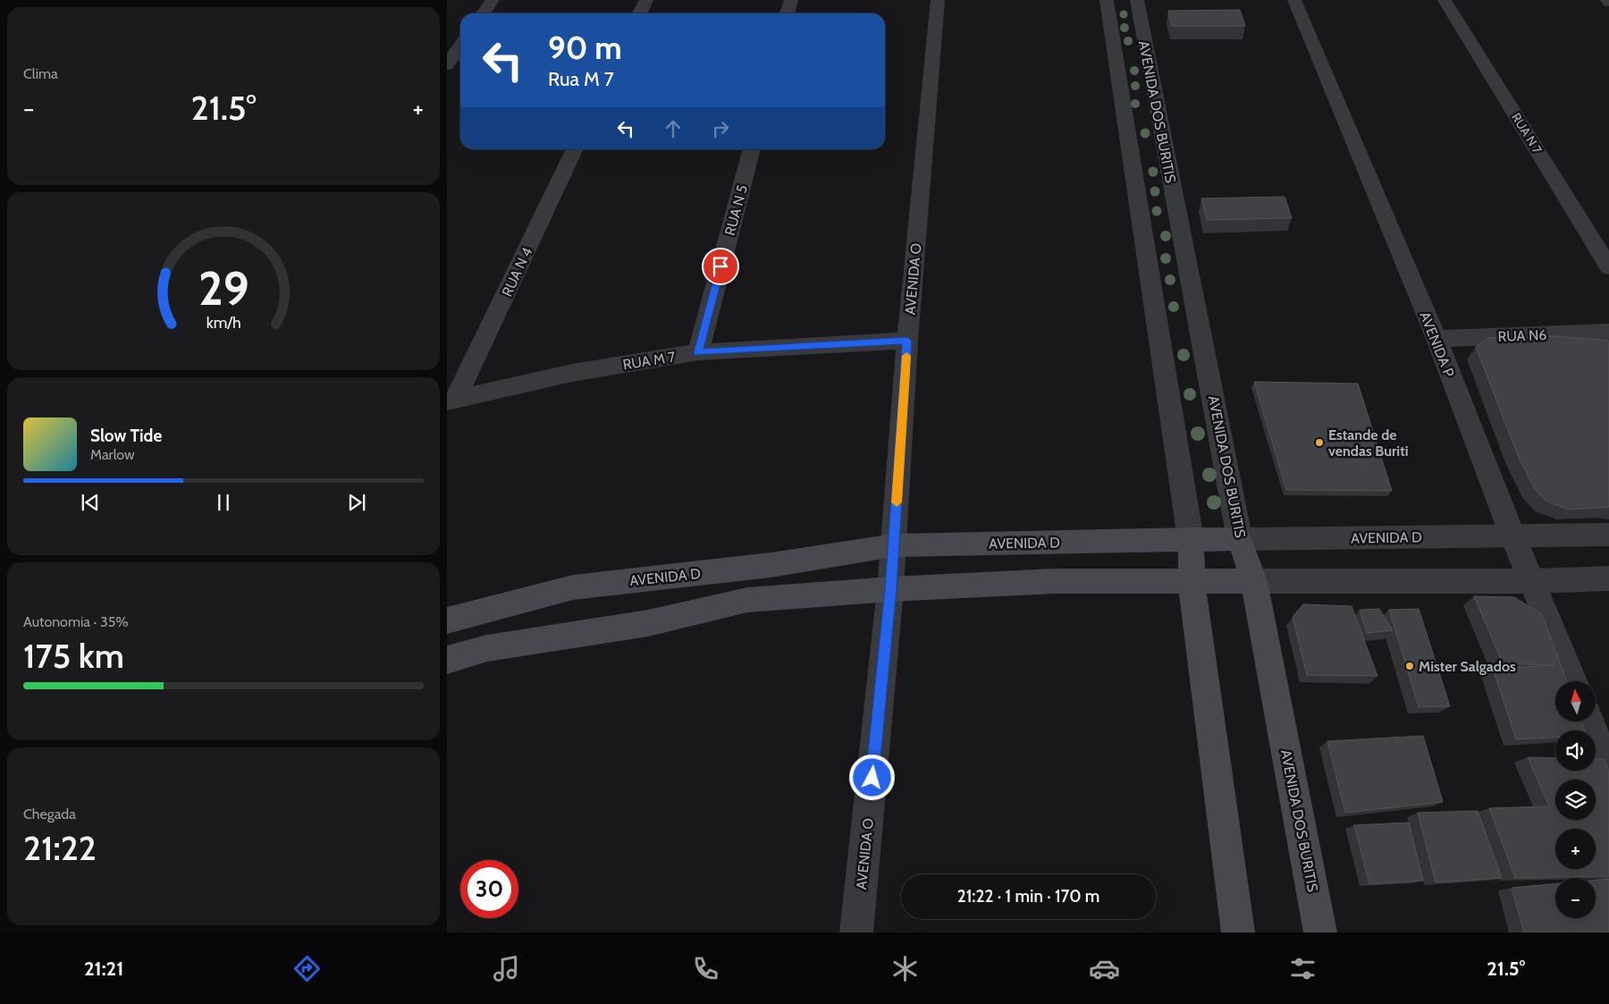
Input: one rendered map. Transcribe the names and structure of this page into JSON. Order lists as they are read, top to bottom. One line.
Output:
{"streets":{"main road":["AVENIDA DOS BURITIS","AVENIDA D"],"street":["RUA N 7","RUA N 5","RUA N 4","AVENIDA O","RUA N6","AVENIDA P","RUA M 7"]},"crossings":[["AVENIDA DOS BURITIS","AVENIDA D"],["RUA N 5","RUA M 7"],["RUA N 4","RUA M 7"],["AVENIDA O","RUA M 7"],["AVENIDA O","AVENIDA D"],["RUA N6","AVENIDA P"],["AVENIDA P","AVENIDA D"]],"places":["Estande de vendas Buriti","Mister Salgados"],"north":"top","page":{"tile":["Clima",["Autonomia · 35%","175 km"],["Chegada","21:22"]],"turn":["90 m","Rua M 7"],"heat":["−","21.5°","+"],"song":["Slow Tide","Marlow"],"map_buttons":["+","−"],"limit":"30","trip":"21:22 · 1 min · 170 m","tabs":["21:21","21.5°"],"gauge":["29","km/h"]}}
